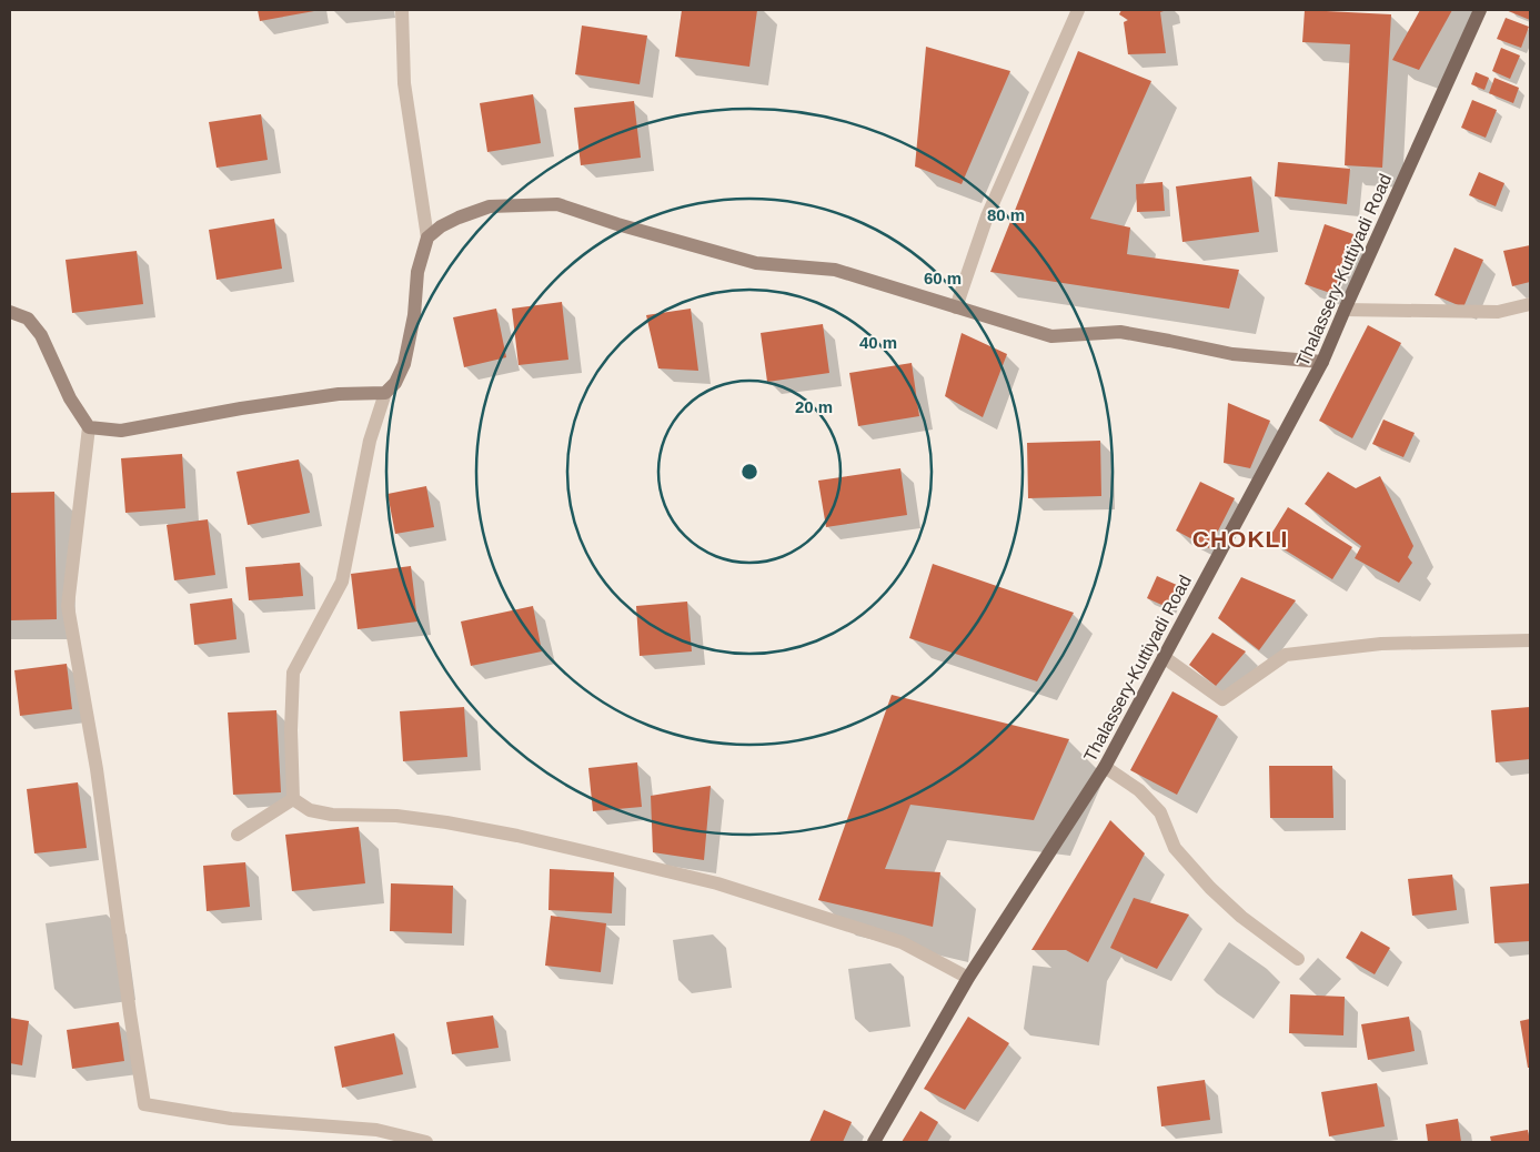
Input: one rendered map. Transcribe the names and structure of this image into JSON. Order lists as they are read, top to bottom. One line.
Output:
{"streets":{"main road":["Thalassery-Kuttiyadi Road"]},"districts":["CHOKLI"],"rings":["80 m","60 m","40 m","20 m"]}
